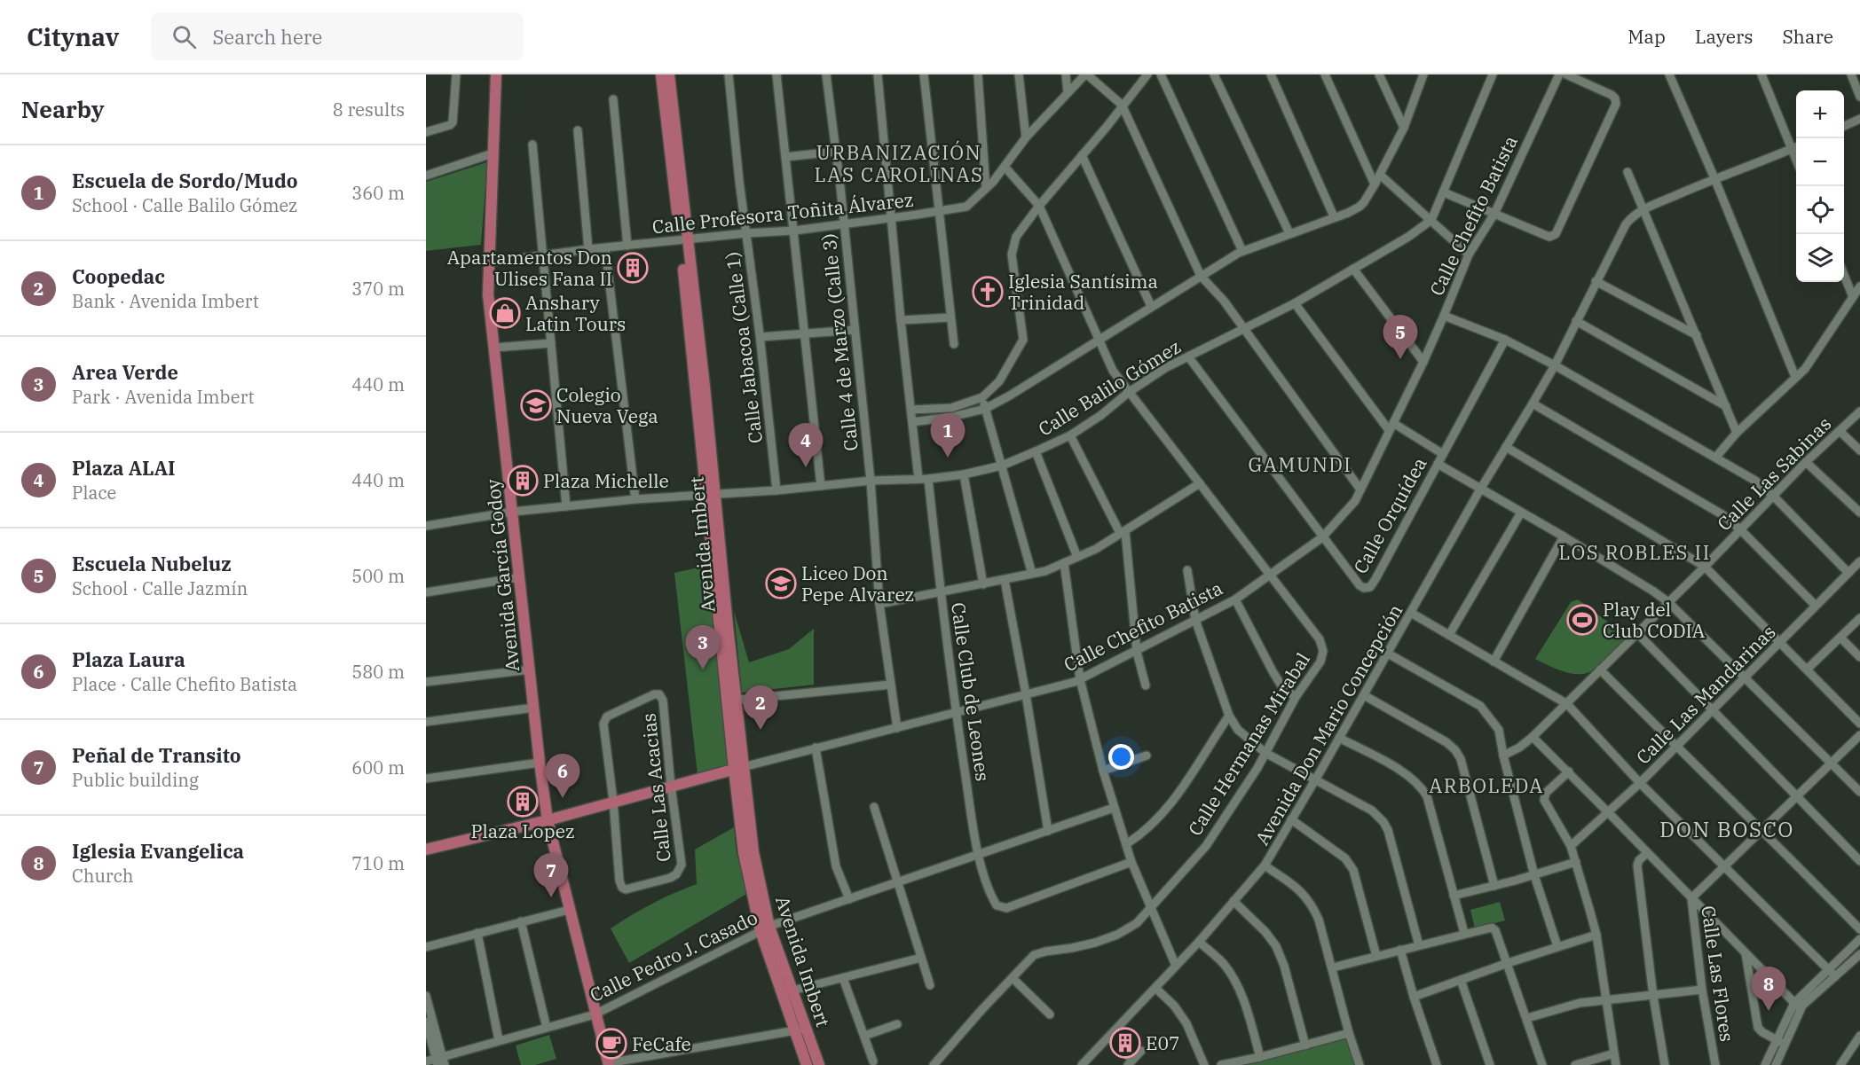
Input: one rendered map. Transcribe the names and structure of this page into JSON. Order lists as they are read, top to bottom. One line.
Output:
{"streets":{"main road":["Calle Chefito Batista","Avenida Imbert","Avenida García Godoy"],"street":["Calle Profesora Toñita Álvarez","Calle 4 de Marzo (Calle 3)","Calle Jabacoa (Calle 1)","Calle Balilo Gómez","Calle Las Sabinas","Calle Orquídea","Calle Club de Leones","Calle Las Mandarinas","Avenida Don Mario Concepción","Calle Hermanas Mirabal","Calle Las Acacias","Calle Pedro J. Casado","Calle Las Flores"]},"crossings":[["Calle Profesora Toñita Álvarez","Calle 4 de Marzo (Calle 3)"],["Calle Profesora Toñita Álvarez","Calle Jabacoa (Calle 1)"],["Calle Profesora Toñita Álvarez","Avenida Imbert"],["Calle Profesora Toñita Álvarez","Avenida García Godoy"],["Calle Profesora Toñita Álvarez","Calle Club de Leones"],["Calle Chefito Batista","Calle 4 de Marzo (Calle 3)"],["Calle Chefito Batista","Calle Orquídea"],["Calle Chefito Batista","Avenida Imbert"],["Calle Chefito Batista","Avenida García Godoy"],["Calle Chefito Batista","Calle Club de Leones"],["Calle Chefito Batista","Calle Hermanas Mirabal"],["Calle Chefito Batista","Calle Las Acacias"],["Calle 4 de Marzo (Calle 3)","Calle Balilo Gómez"],["Calle Jabacoa (Calle 1)","Calle Balilo Gómez"],["Calle Balilo Gómez","Calle Orquídea"],["Calle Balilo Gómez","Avenida Imbert"],["Calle Balilo Gómez","Avenida García Godoy"],["Calle Balilo Gómez","Calle Club de Leones"],["Avenida Imbert","Calle Pedro J. Casado"],["Avenida García Godoy","Calle Pedro J. Casado"],["Calle Club de Leones","Calle Pedro J. Casado"]],"districts":["URBANIZACIÓN LAS CAROLINAS","GAMUNDI","LOS ROBLES II","ARBOLEDA","DON BOSCO"],"places":{"building":["Apartamentos Don Ulises Fana II","Plaza Michelle","Plaza Lopez","E07"],"church":["Iglesia Santísima Trinidad"],"shop":["Anshary Latin Tours"],"school or university":["Colegio Nueva Vega","Liceo Don Pepe Alvarez"],"sports":["Play del Club CODIA"],"cafe":["FeCafe"]},"page":{"header":"Citynav","search":"Search here","nav":["Map","Layers","Share"],"heading":["Nearby","8 results"],"map_buttons":["+","−"],"list":[{"mark":"1","name":"Escuela de Sordo/Mudo","note":"School · Calle Balilo Gómez","value":"360 m"},{"mark":"2","name":"Coopedac","note":"Bank · Avenida Imbert","value":"370 m"},{"mark":"3","name":"Area Verde","note":"Park · Avenida Imbert","value":"440 m"},{"mark":"4","name":"Plaza ALAI","note":"Place","value":"440 m"},{"mark":"5","name":"Escuela Nubeluz","note":"School · Calle Jazmín","value":"500 m"},{"mark":"6","name":"Plaza Laura","note":"Place · Calle Chefito Batista","value":"580 m"},{"mark":"7","name":"Peñal de Transito","note":"Public building","value":"600 m"},{"mark":"8","name":"Iglesia Evangelica","note":"Church","value":"710 m"}],"pins":["5","1","4","3","2","6","7","8"]}}
